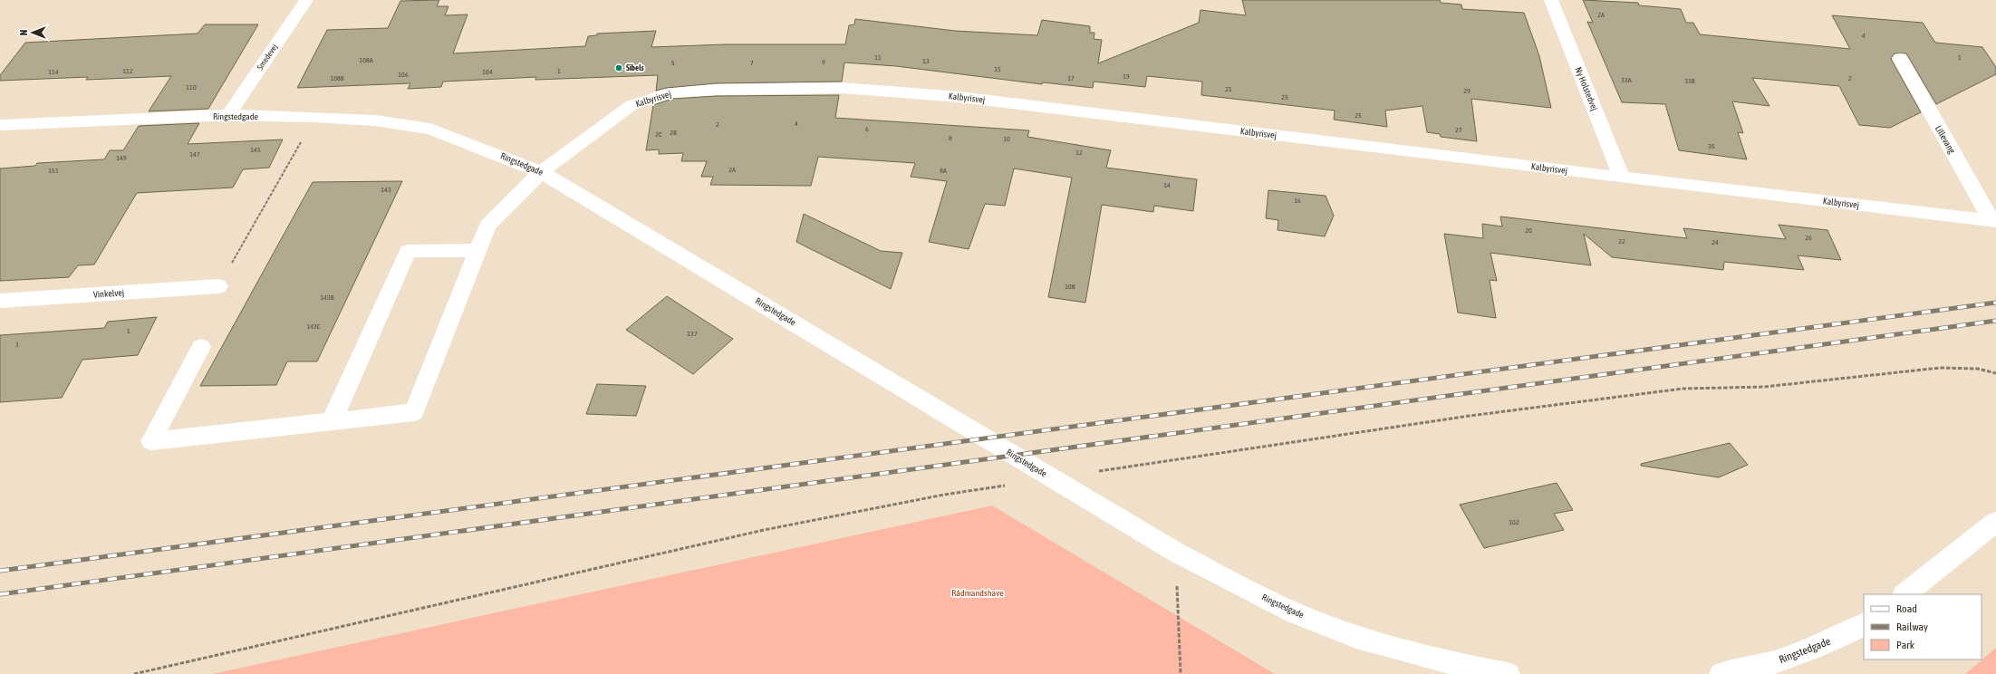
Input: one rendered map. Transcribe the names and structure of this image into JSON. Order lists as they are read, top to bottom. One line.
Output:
{"streets":{"street":["Smedevej","Ny Holstedvej","Kalbyrisvej","Ringstedgade","Lillevang","Vinkelvej"]},"crossings":[["Smedevej","Ringstedgade"],["Ny Holstedvej","Kalbyrisvej"],["Kalbyrisvej","Ringstedgade"],["Kalbyrisvej","Lillevang"]],"parks":["Rådmandshave"],"places":["Sibels"],"house_numbers":["2A","4","11","1","108A","13","9","5","7","15","112","1","114","104","106","19","108B","17","2","33A","33B","110","21","29","23","25","4","2","6","27","2B","2C","8","10","35","145","12","147","149","2A","151","8A","14","143","16","20","26","22","24","10B","143B","143C","1","137","3","102"],"legend":["Road","Railway","Park"],"north":"left"}
